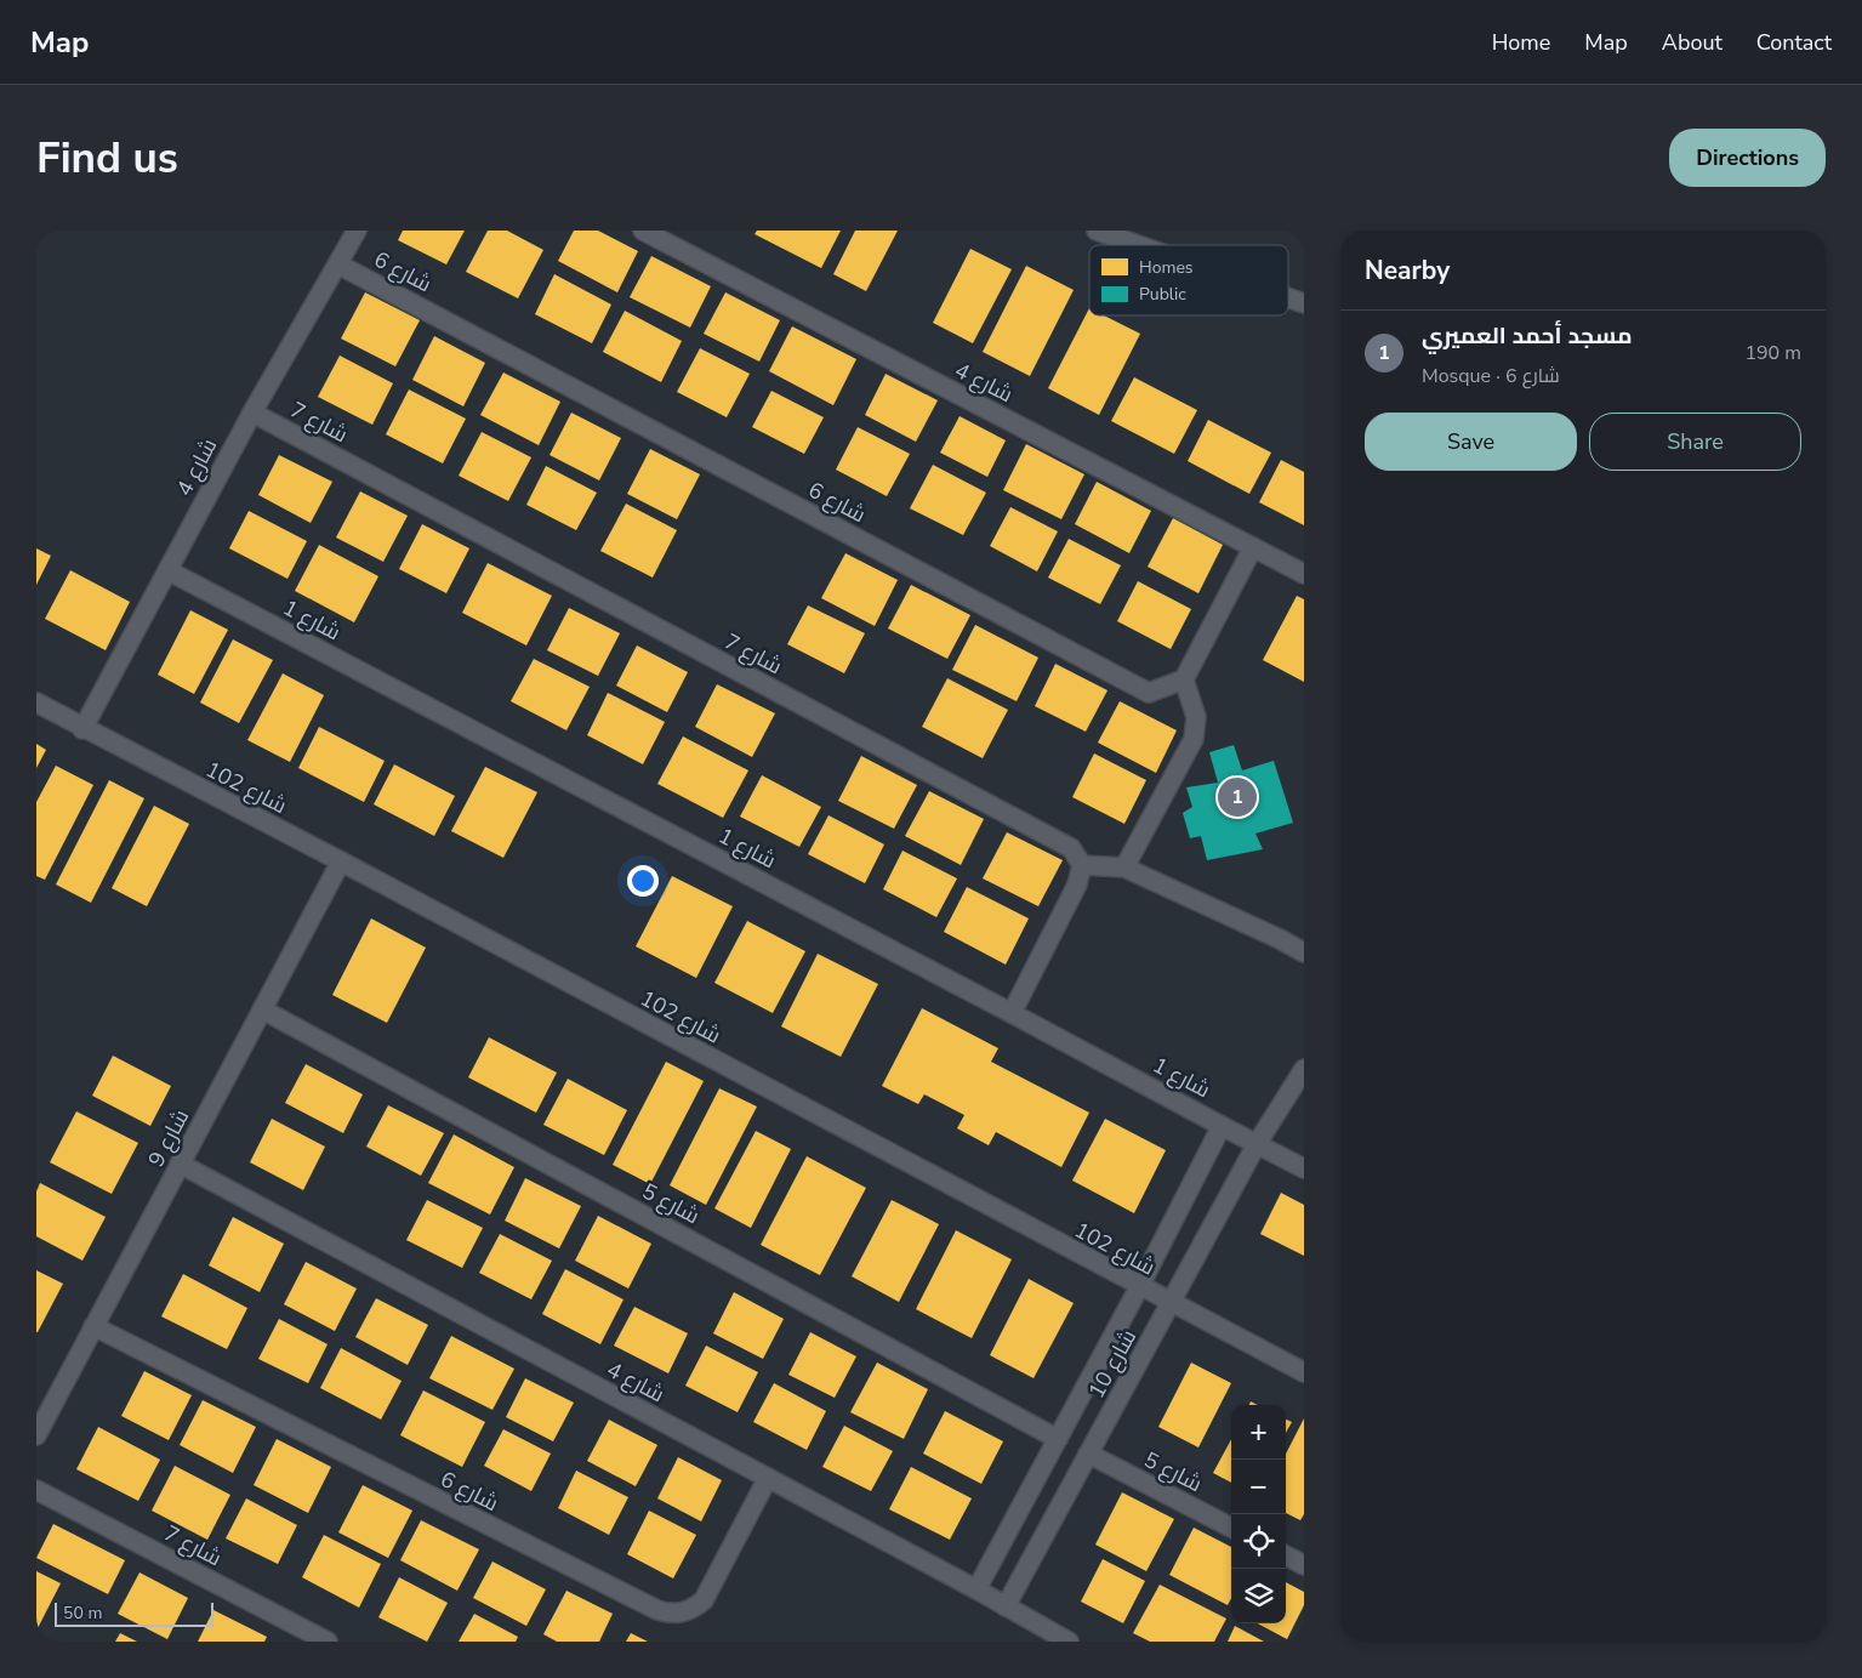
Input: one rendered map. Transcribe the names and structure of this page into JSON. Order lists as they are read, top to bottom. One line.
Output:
{"streets":{"street":["شارع 6","شارع 4","شارع 7","شارع 1","شارع 102","شارع 9","شارع 5","شارع 10"]},"crossings":[["شارع 6","شارع 4"],["شارع 6","شارع 9"],["شارع 4","شارع 7"],["شارع 4","شارع 1"],["شارع 4","شارع 102"],["شارع 4","شارع 9"],["شارع 4","شارع 10"],["شارع 1","شارع 10"],["شارع 102","شارع 9"],["شارع 102","شارع 10"],["شارع 9","شارع 5"],["شارع 5","شارع 10"]],"legend":["Homes","Public"],"scale_bar":"50 m","page":{"header":"Map","nav":["Home","Map","About","Contact"],"buttons":["Directions",["Save","Share"]],"title":"Find us","heading":"Nearby","list":[{"mark":"1","name":"مسجد أحمد العميري","note":"Mosque · شارع 6","value":"190 m"}],"pins":"1","map_buttons":["+","−"],"scale":"50 m"}}
